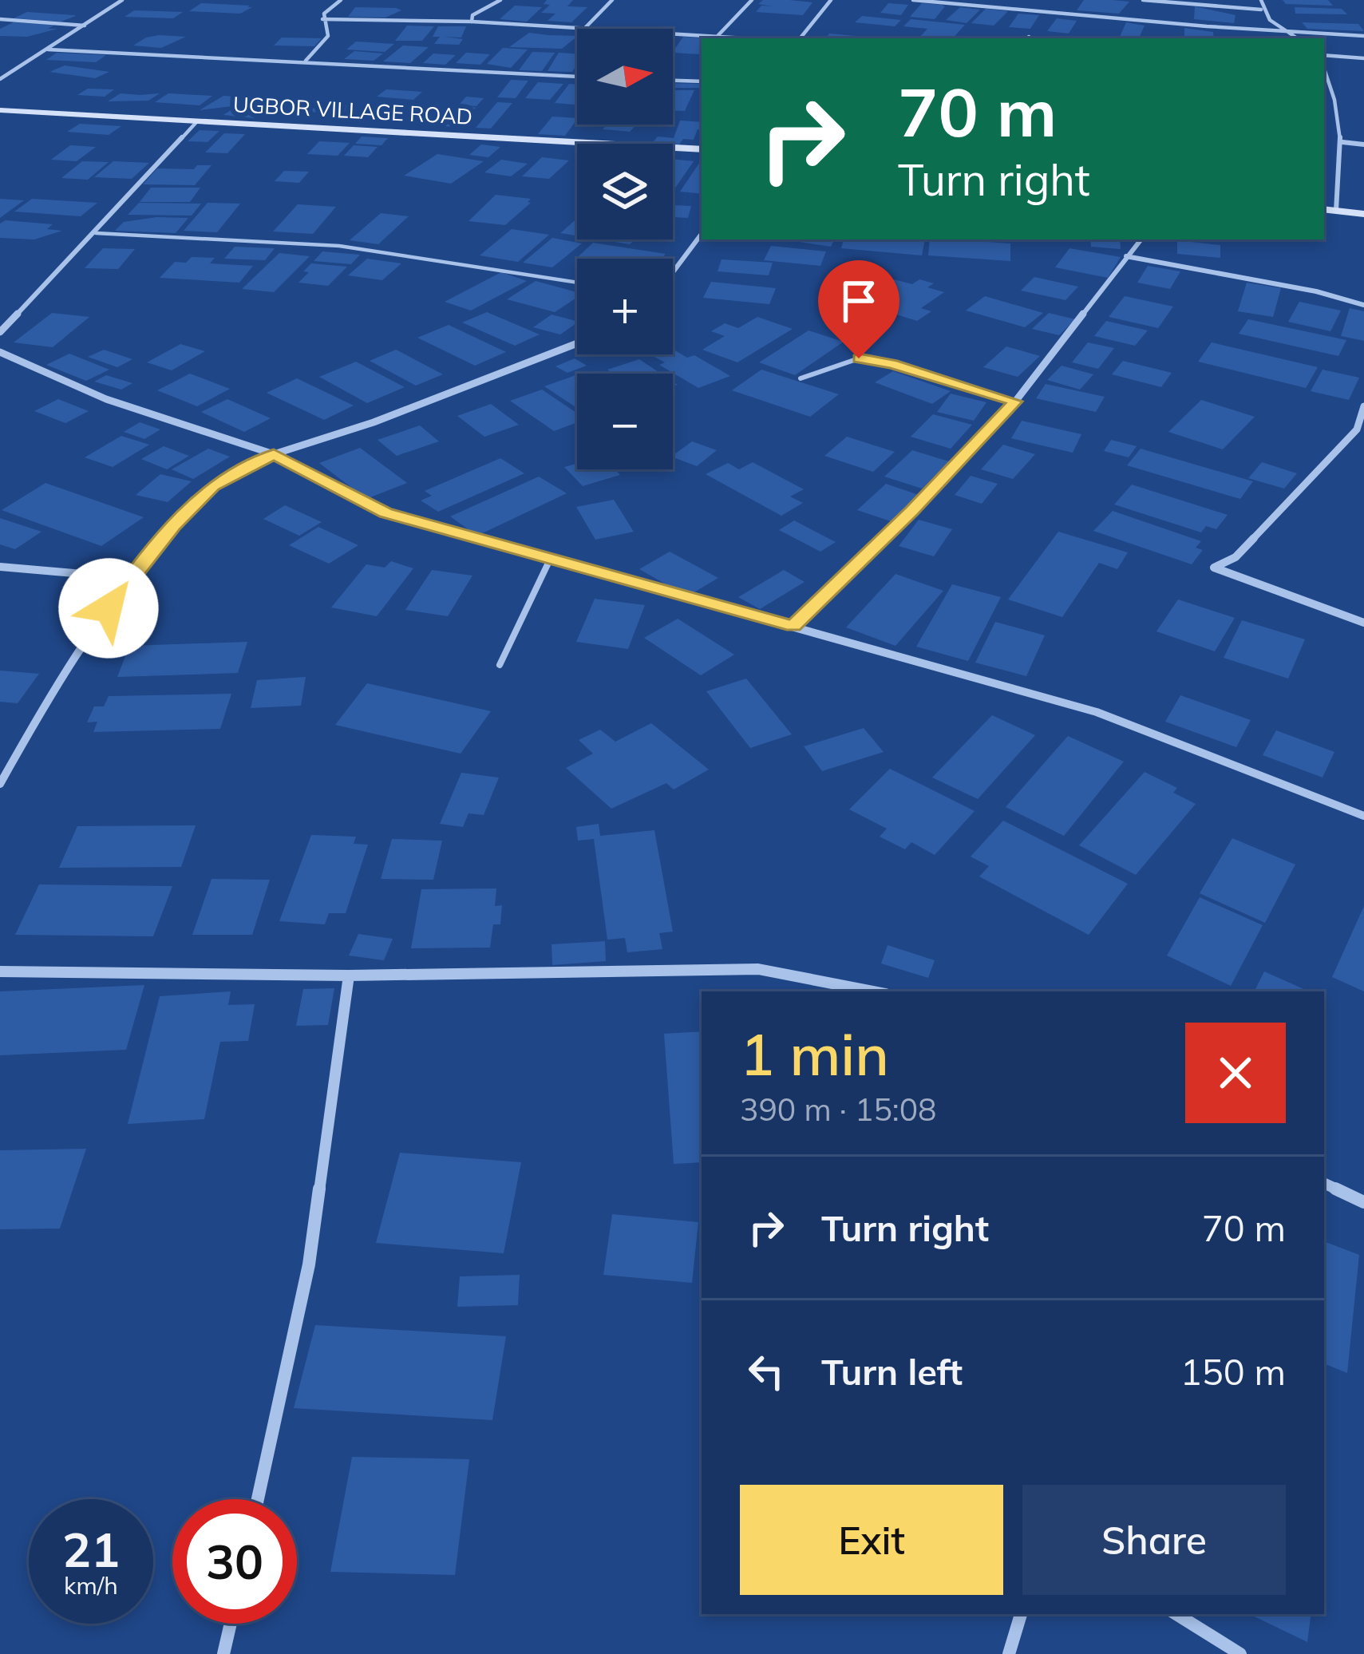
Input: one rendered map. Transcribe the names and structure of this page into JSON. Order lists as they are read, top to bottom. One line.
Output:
{"streets":{"street":["UGBOR VILLAGE ROAD"]},"north":"right","page":{"map_buttons":["+","−"],"turn":["70 m","Turn right"],"heading":["1 min","390 m · 15:08"],"list":[{"name":"Turn right","value":"70 m"},{"name":"Turn left","value":"150 m"}],"buttons":["Exit","Share"],"speed":"21 km/h","limit":"30"}}
